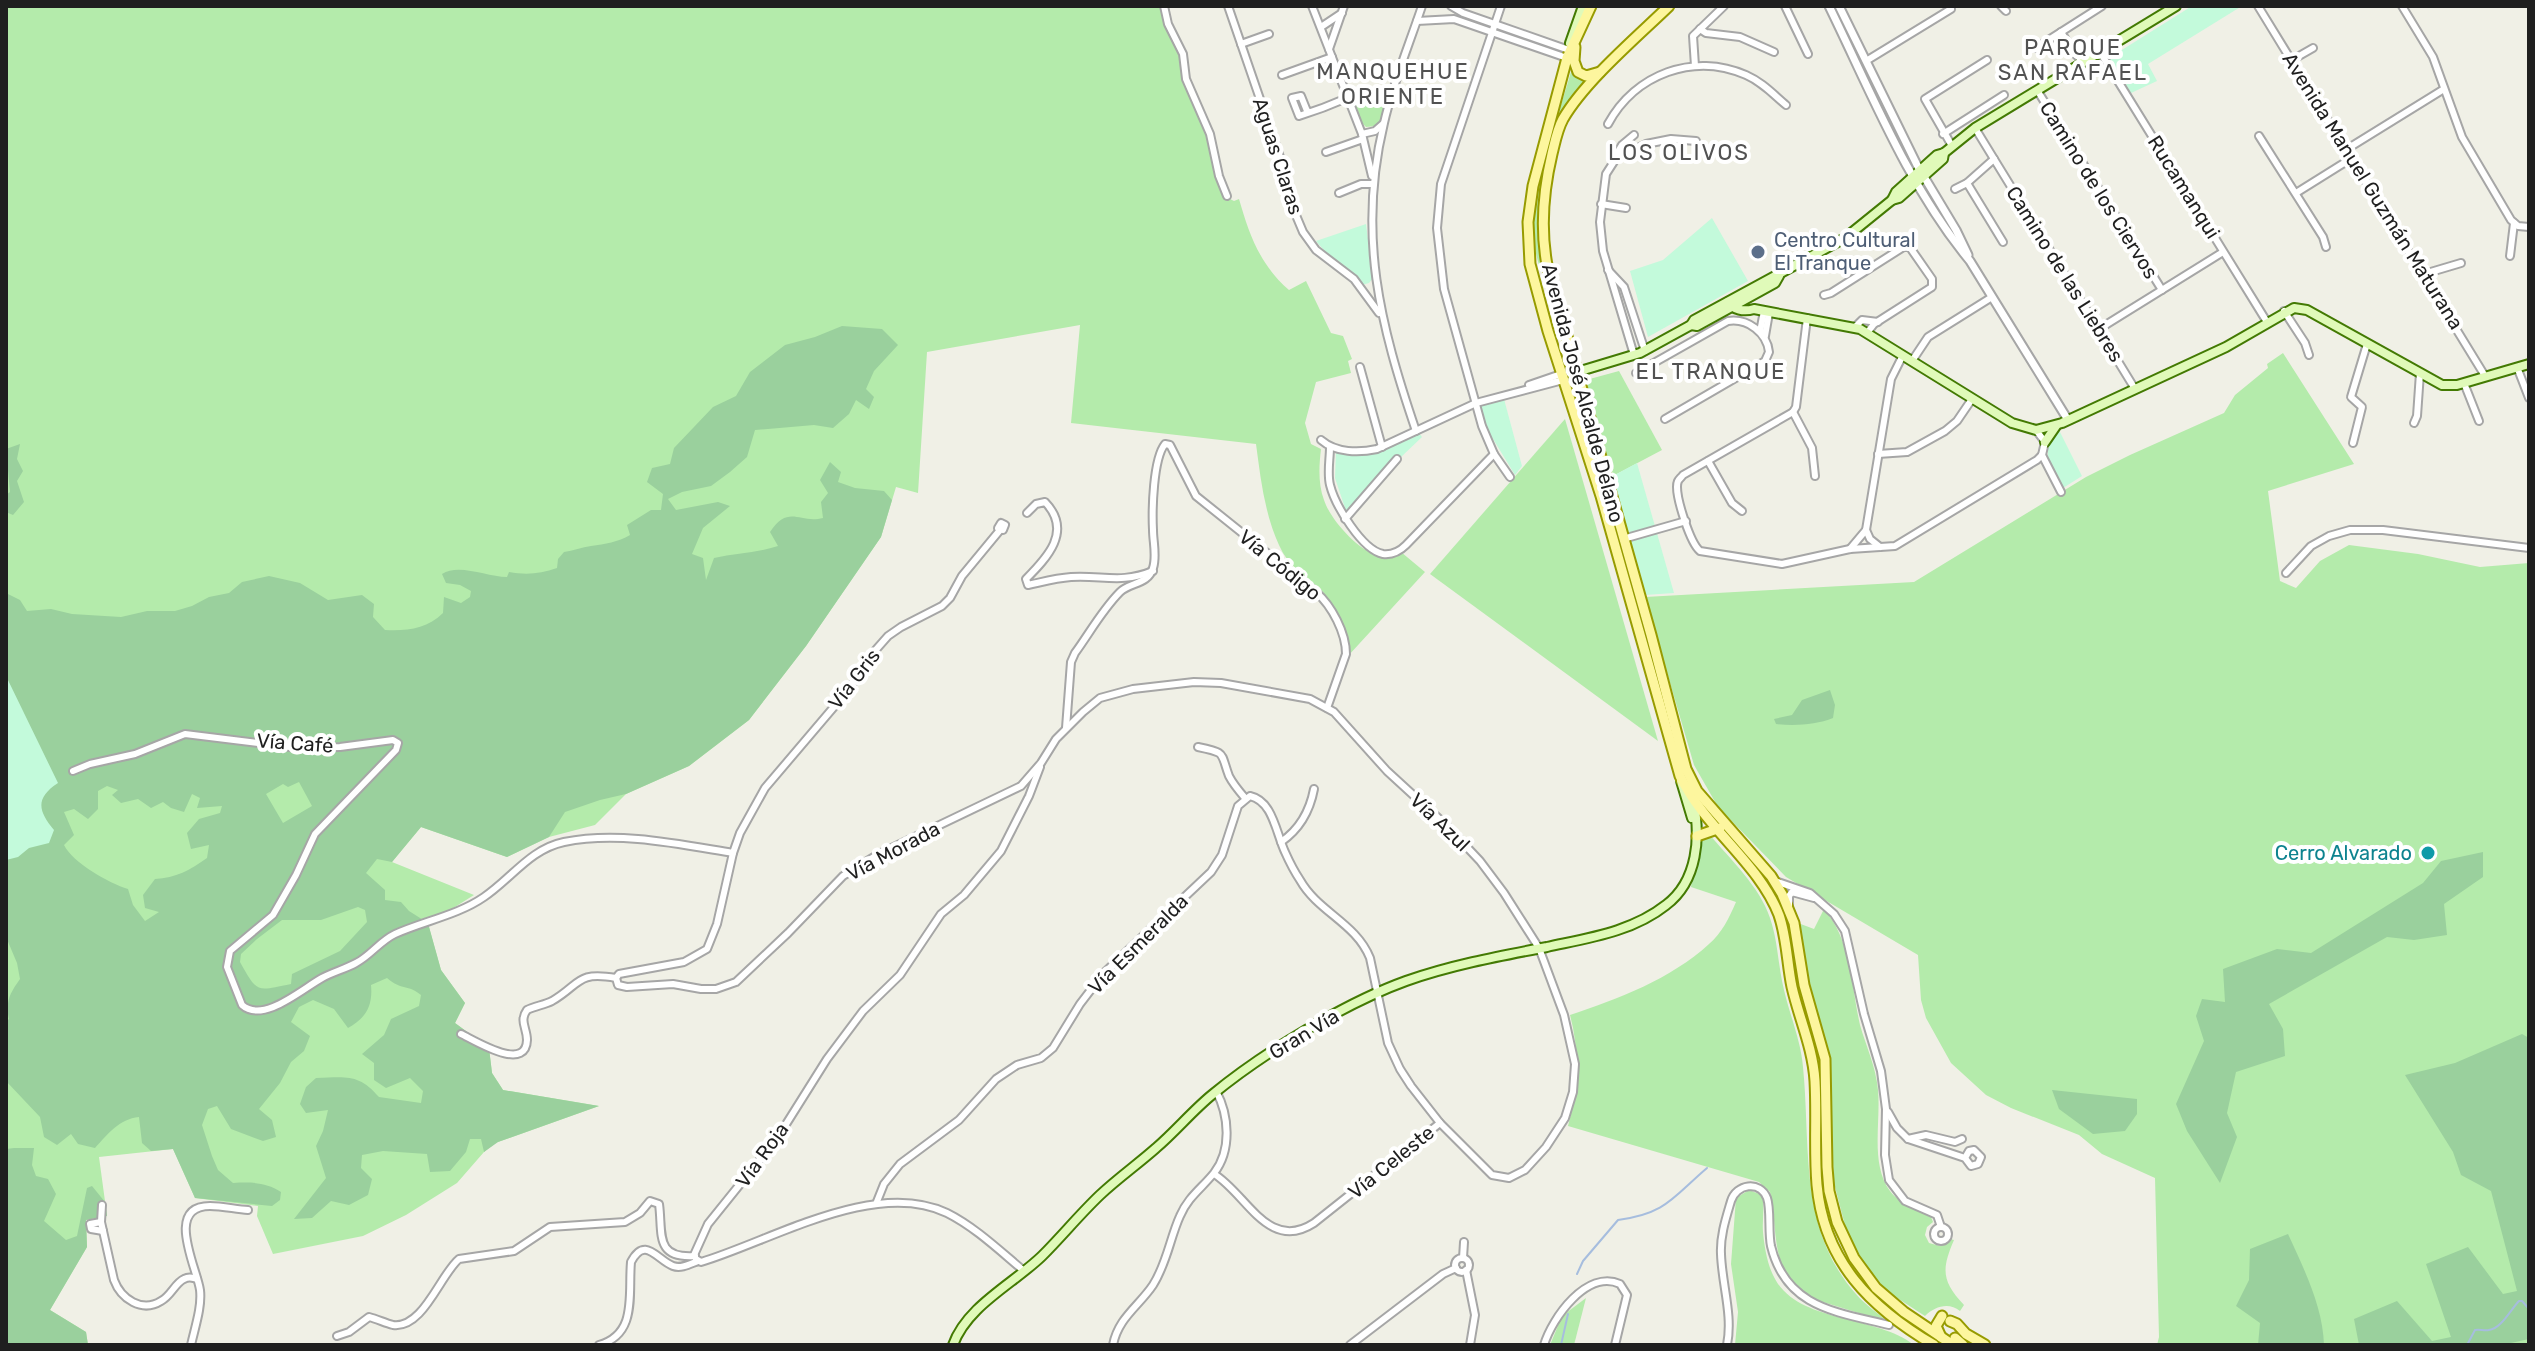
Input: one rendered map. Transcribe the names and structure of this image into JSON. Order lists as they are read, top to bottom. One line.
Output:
{"streets":{"main road":["Avenida José Alcalde Délano","Gran Vía"],"street":["Aguas Claras","Rucamanqui","Camino de los Ciervos","Avenida Manuel Guzmán Maturana","Camino de las Liebres","Vía Código","Vía Gris","Vía Café","Vía Azul","Vía Morada","Vía Esmeralda","Vía Roja","Vía Celeste"]},"crossings":[["Avenida José Alcalde Délano","Gran Vía"],["Vía Código","Vía Azul"],["Vía Código","Vía Morada"],["Vía Gris","Vía Café"],["Vía Azul","Vía Morada"],["Vía Azul","Gran Vía"],["Vía Azul","Vía Celeste"],["Vía Morada","Vía Roja"],["Gran Vía","Vía Celeste"]],"districts":["PARQUE SAN RAFAEL","MANQUEHUE ORIENTE","LOS OLIVOS","EL TRANQUE"],"places":["Centro Cultural El Tranque","Cerro Alvarado"]}
